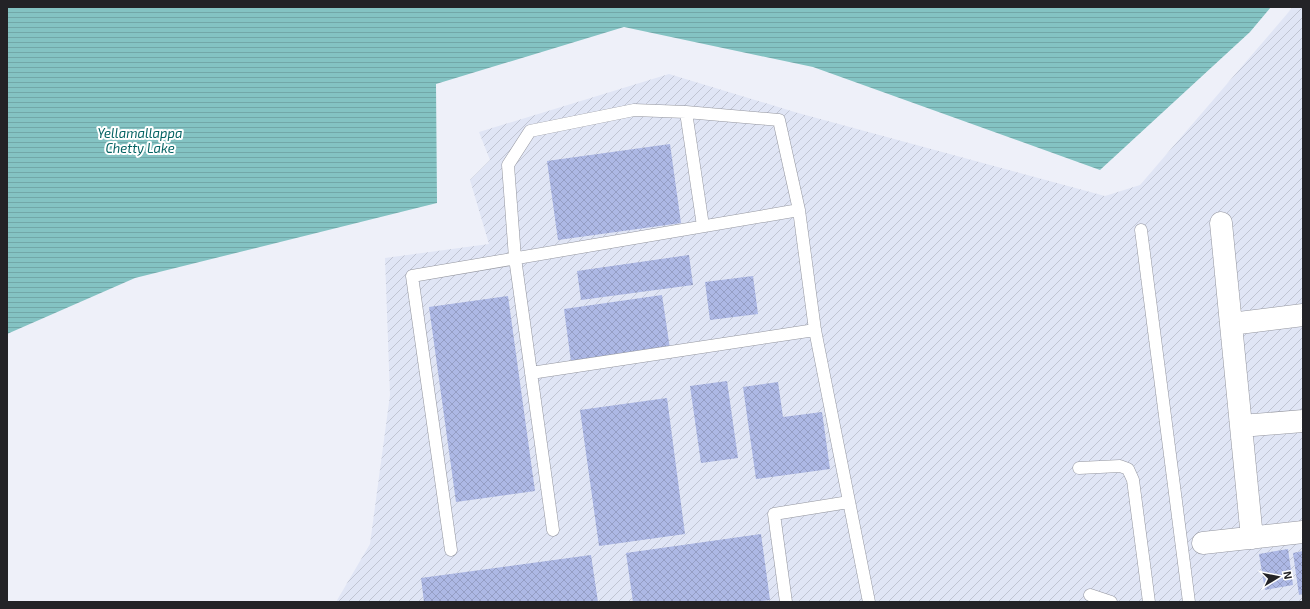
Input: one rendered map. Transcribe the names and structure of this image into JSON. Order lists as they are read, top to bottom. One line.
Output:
{"water":["Yellamallappa Chetty Lake"],"north":"right"}
